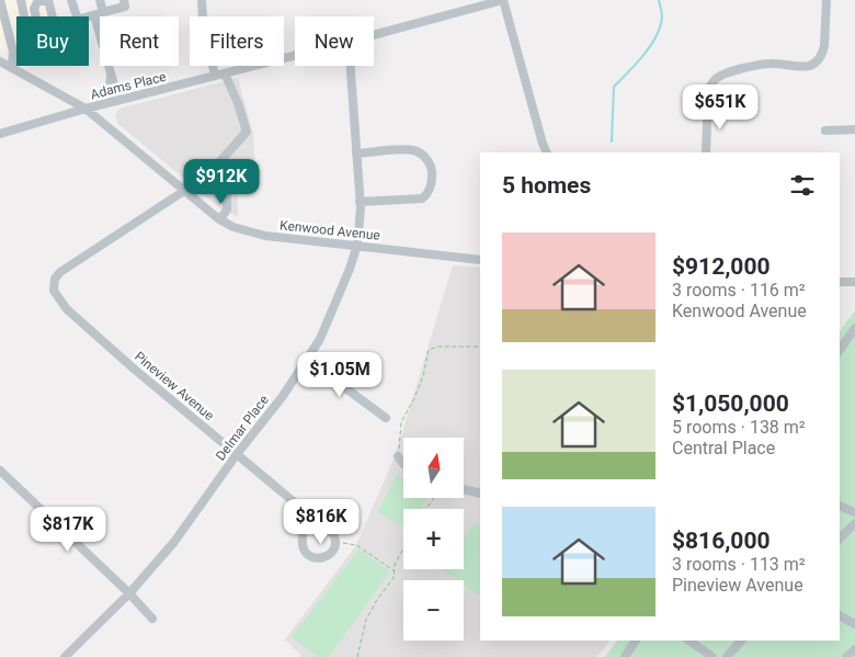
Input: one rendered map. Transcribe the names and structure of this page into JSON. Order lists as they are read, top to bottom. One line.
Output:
{"streets":{"street":["Adams Place","Kenwood Avenue","Pineview Avenue","Delmar Place"]},"crossings":[["Adams Place","Kenwood Avenue"],["Kenwood Avenue","Pineview Avenue"],["Kenwood Avenue","Delmar Place"],["Pineview Avenue","Delmar Place"]],"north":"top","page":{"chip":["Buy","Rent","Filters","New"],"price":["$651K","$912K","$1.05M","$816K","$817K"],"heading":"5 homes","list":[{"name":"$912,000","note":"3 rooms · 116 m² · Kenwood Avenue"},{"name":"$1,050,000","note":"5 rooms · 138 m² · Central Place"},{"name":"$816,000","note":"3 rooms · 113 m² · Pineview Avenue"}],"map_buttons":["+","−"]}}
